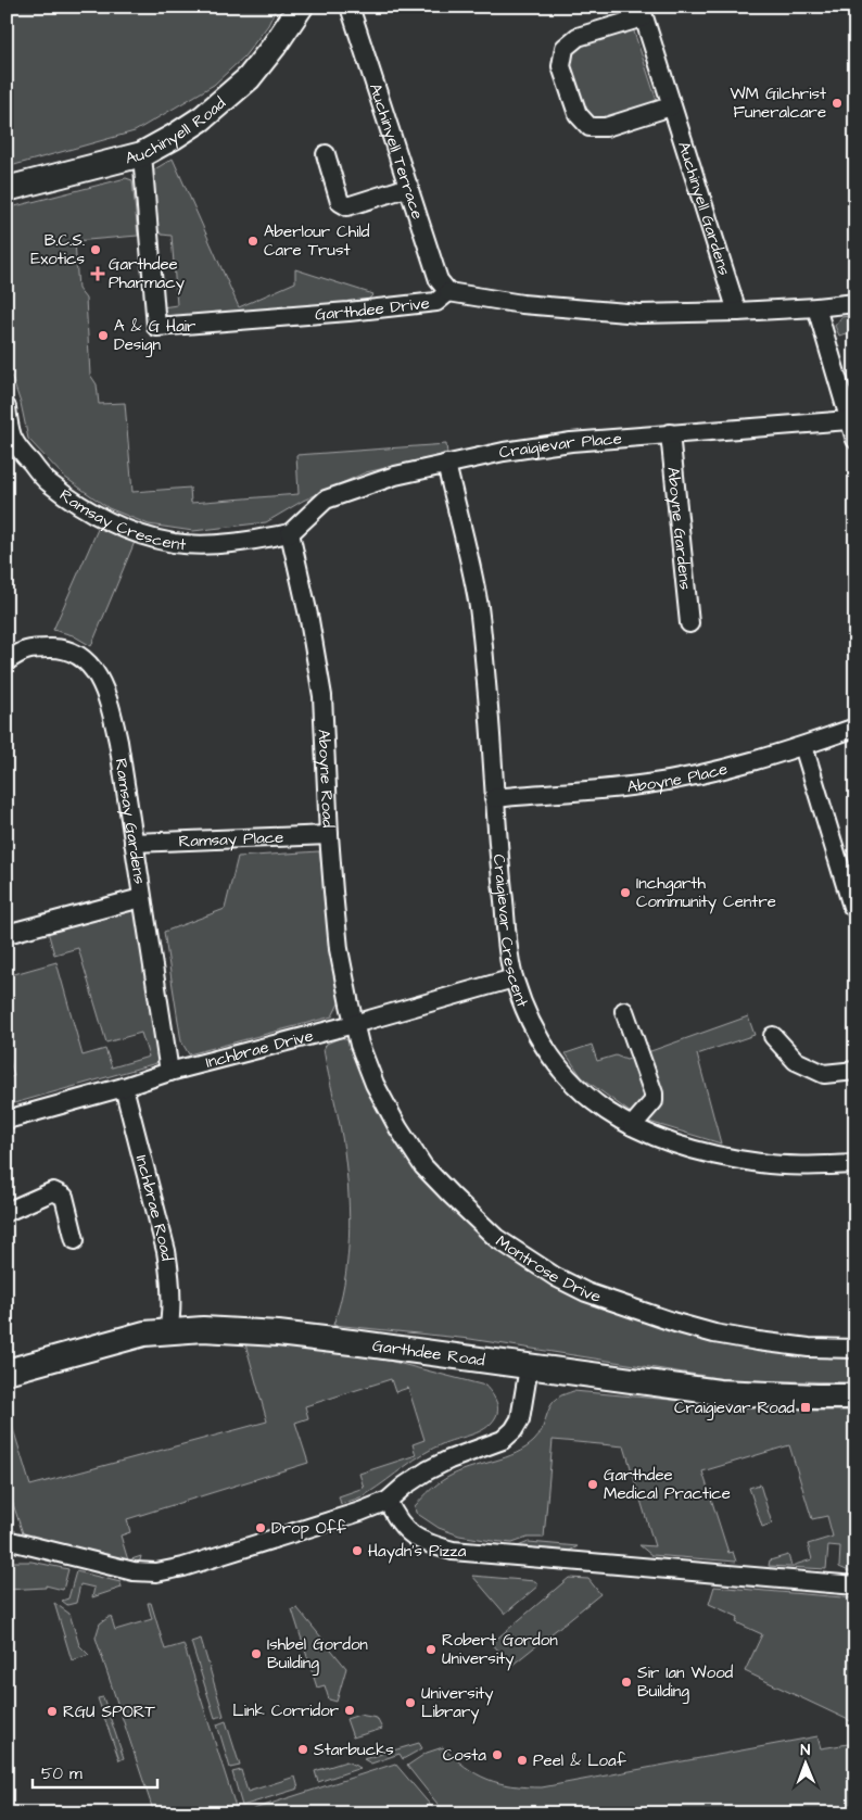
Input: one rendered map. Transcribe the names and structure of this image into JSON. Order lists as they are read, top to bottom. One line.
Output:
{"streets":{"street":["Auchinyell Road","Auchinyell Terrace","Auchinyell Gardens","Garthdee Drive","Craigievar Place","Ramsay Crescent","Aboyne Gardens","Aboyne Place","Aboyne Road","Ramsay Gardens","Ramsay Place","Craigievar Crescent","Inchbrae Drive","Inchbrae Road","Montrose Drive","Garthdee Road"]},"crossings":[["Auchinyell Road","Garthdee Drive"],["Auchinyell Terrace","Garthdee Drive"],["Auchinyell Gardens","Garthdee Drive"],["Craigievar Place","Ramsay Crescent"],["Craigievar Place","Aboyne Gardens"],["Craigievar Place","Aboyne Road"],["Craigievar Place","Craigievar Crescent"],["Ramsay Crescent","Aboyne Road"],["Aboyne Place","Craigievar Crescent"],["Aboyne Road","Ramsay Place"],["Aboyne Road","Inchbrae Drive"],["Aboyne Road","Montrose Drive"],["Ramsay Gardens","Ramsay Place"],["Ramsay Gardens","Inchbrae Drive"],["Craigievar Crescent","Inchbrae Drive"],["Inchbrae Drive","Inchbrae Road"],["Inchbrae Drive","Montrose Drive"],["Inchbrae Road","Garthdee Road"]],"places":{"other":["WM Gilchrist Funeralcare","Aberlour Child Care Trust","B.C.S. Exotics","A & G Hair Design","Inchgarth Community Centre","Garthdee Medical Practice","Drop Off","Haydn's Pizza","Robert Gordon University","Ishbel Gordon Building","Sir Ian Wood Building","University Library","Link Corridor","RGU SPORT","Starbucks","Costa","Peel & Loaf"],"health":["Garthdee Pharmacy"],"transit":["Craigievar Road"]},"scale_bar":"50 m","north":"top"}
